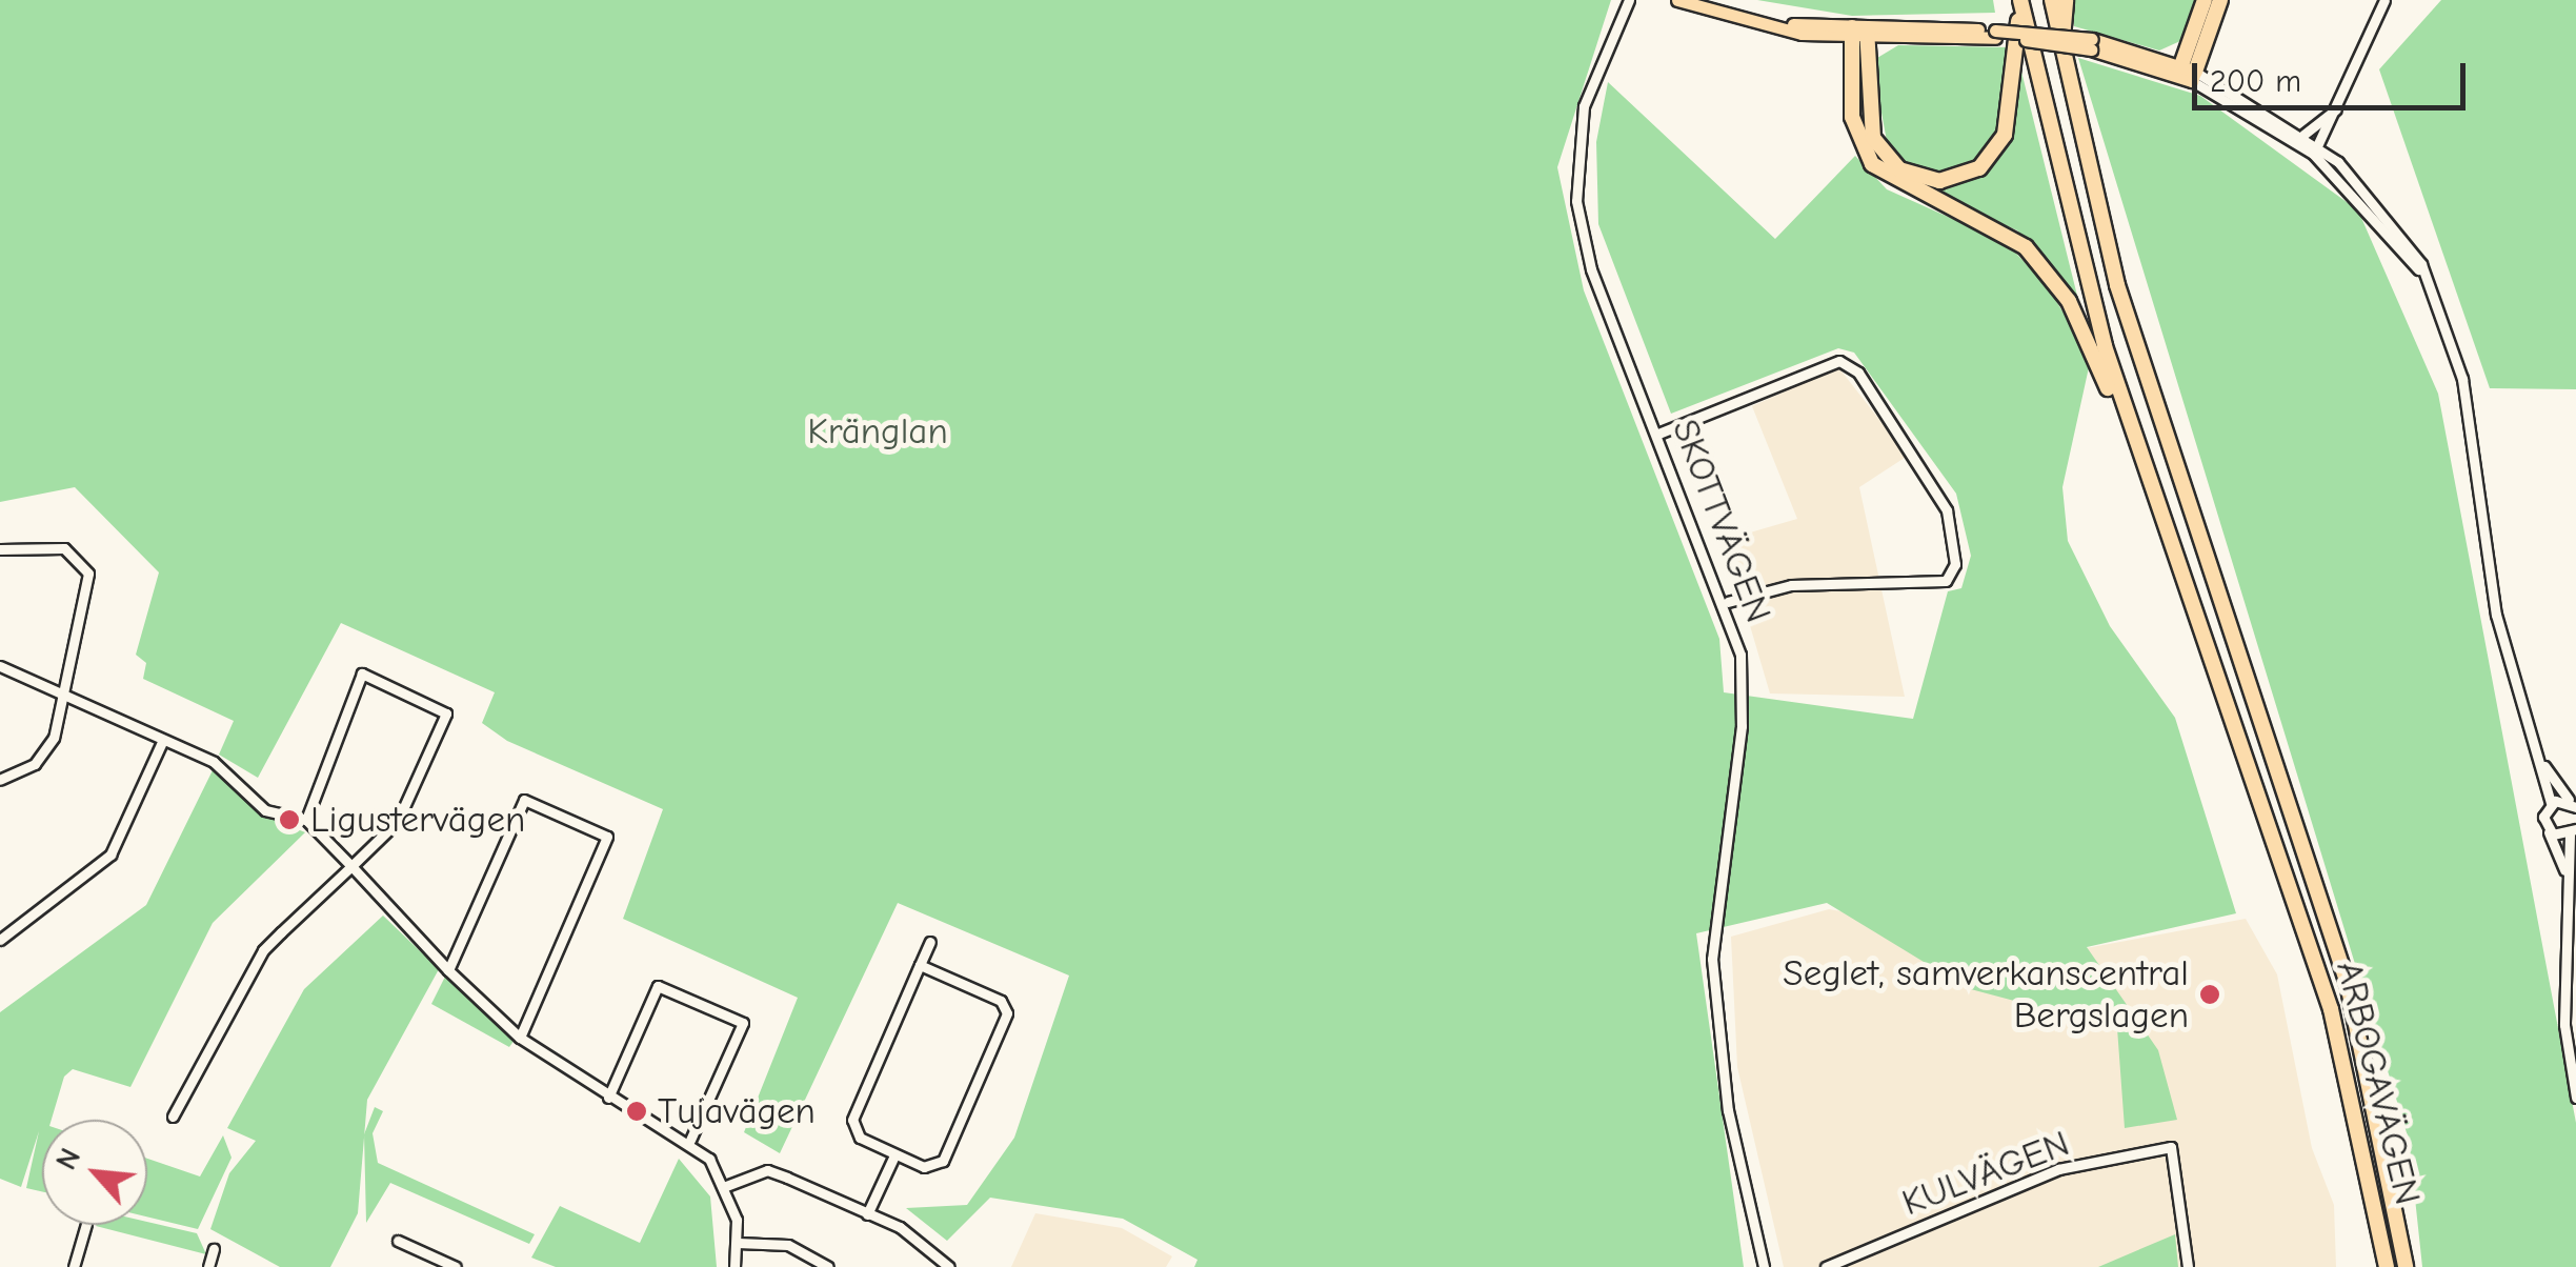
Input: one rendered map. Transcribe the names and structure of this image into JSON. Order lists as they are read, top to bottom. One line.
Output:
{"streets":{"highway":["ARBOGAVÄGEN"],"street":["SKOTTVÄGEN","KULVÄGEN"]},"parks":["Kränglan"],"places":["Ligustervägen","Seglet, samverkanscentral Bergslagen","Tujavägen"],"scale_bar":"200 m","north":"top left"}
